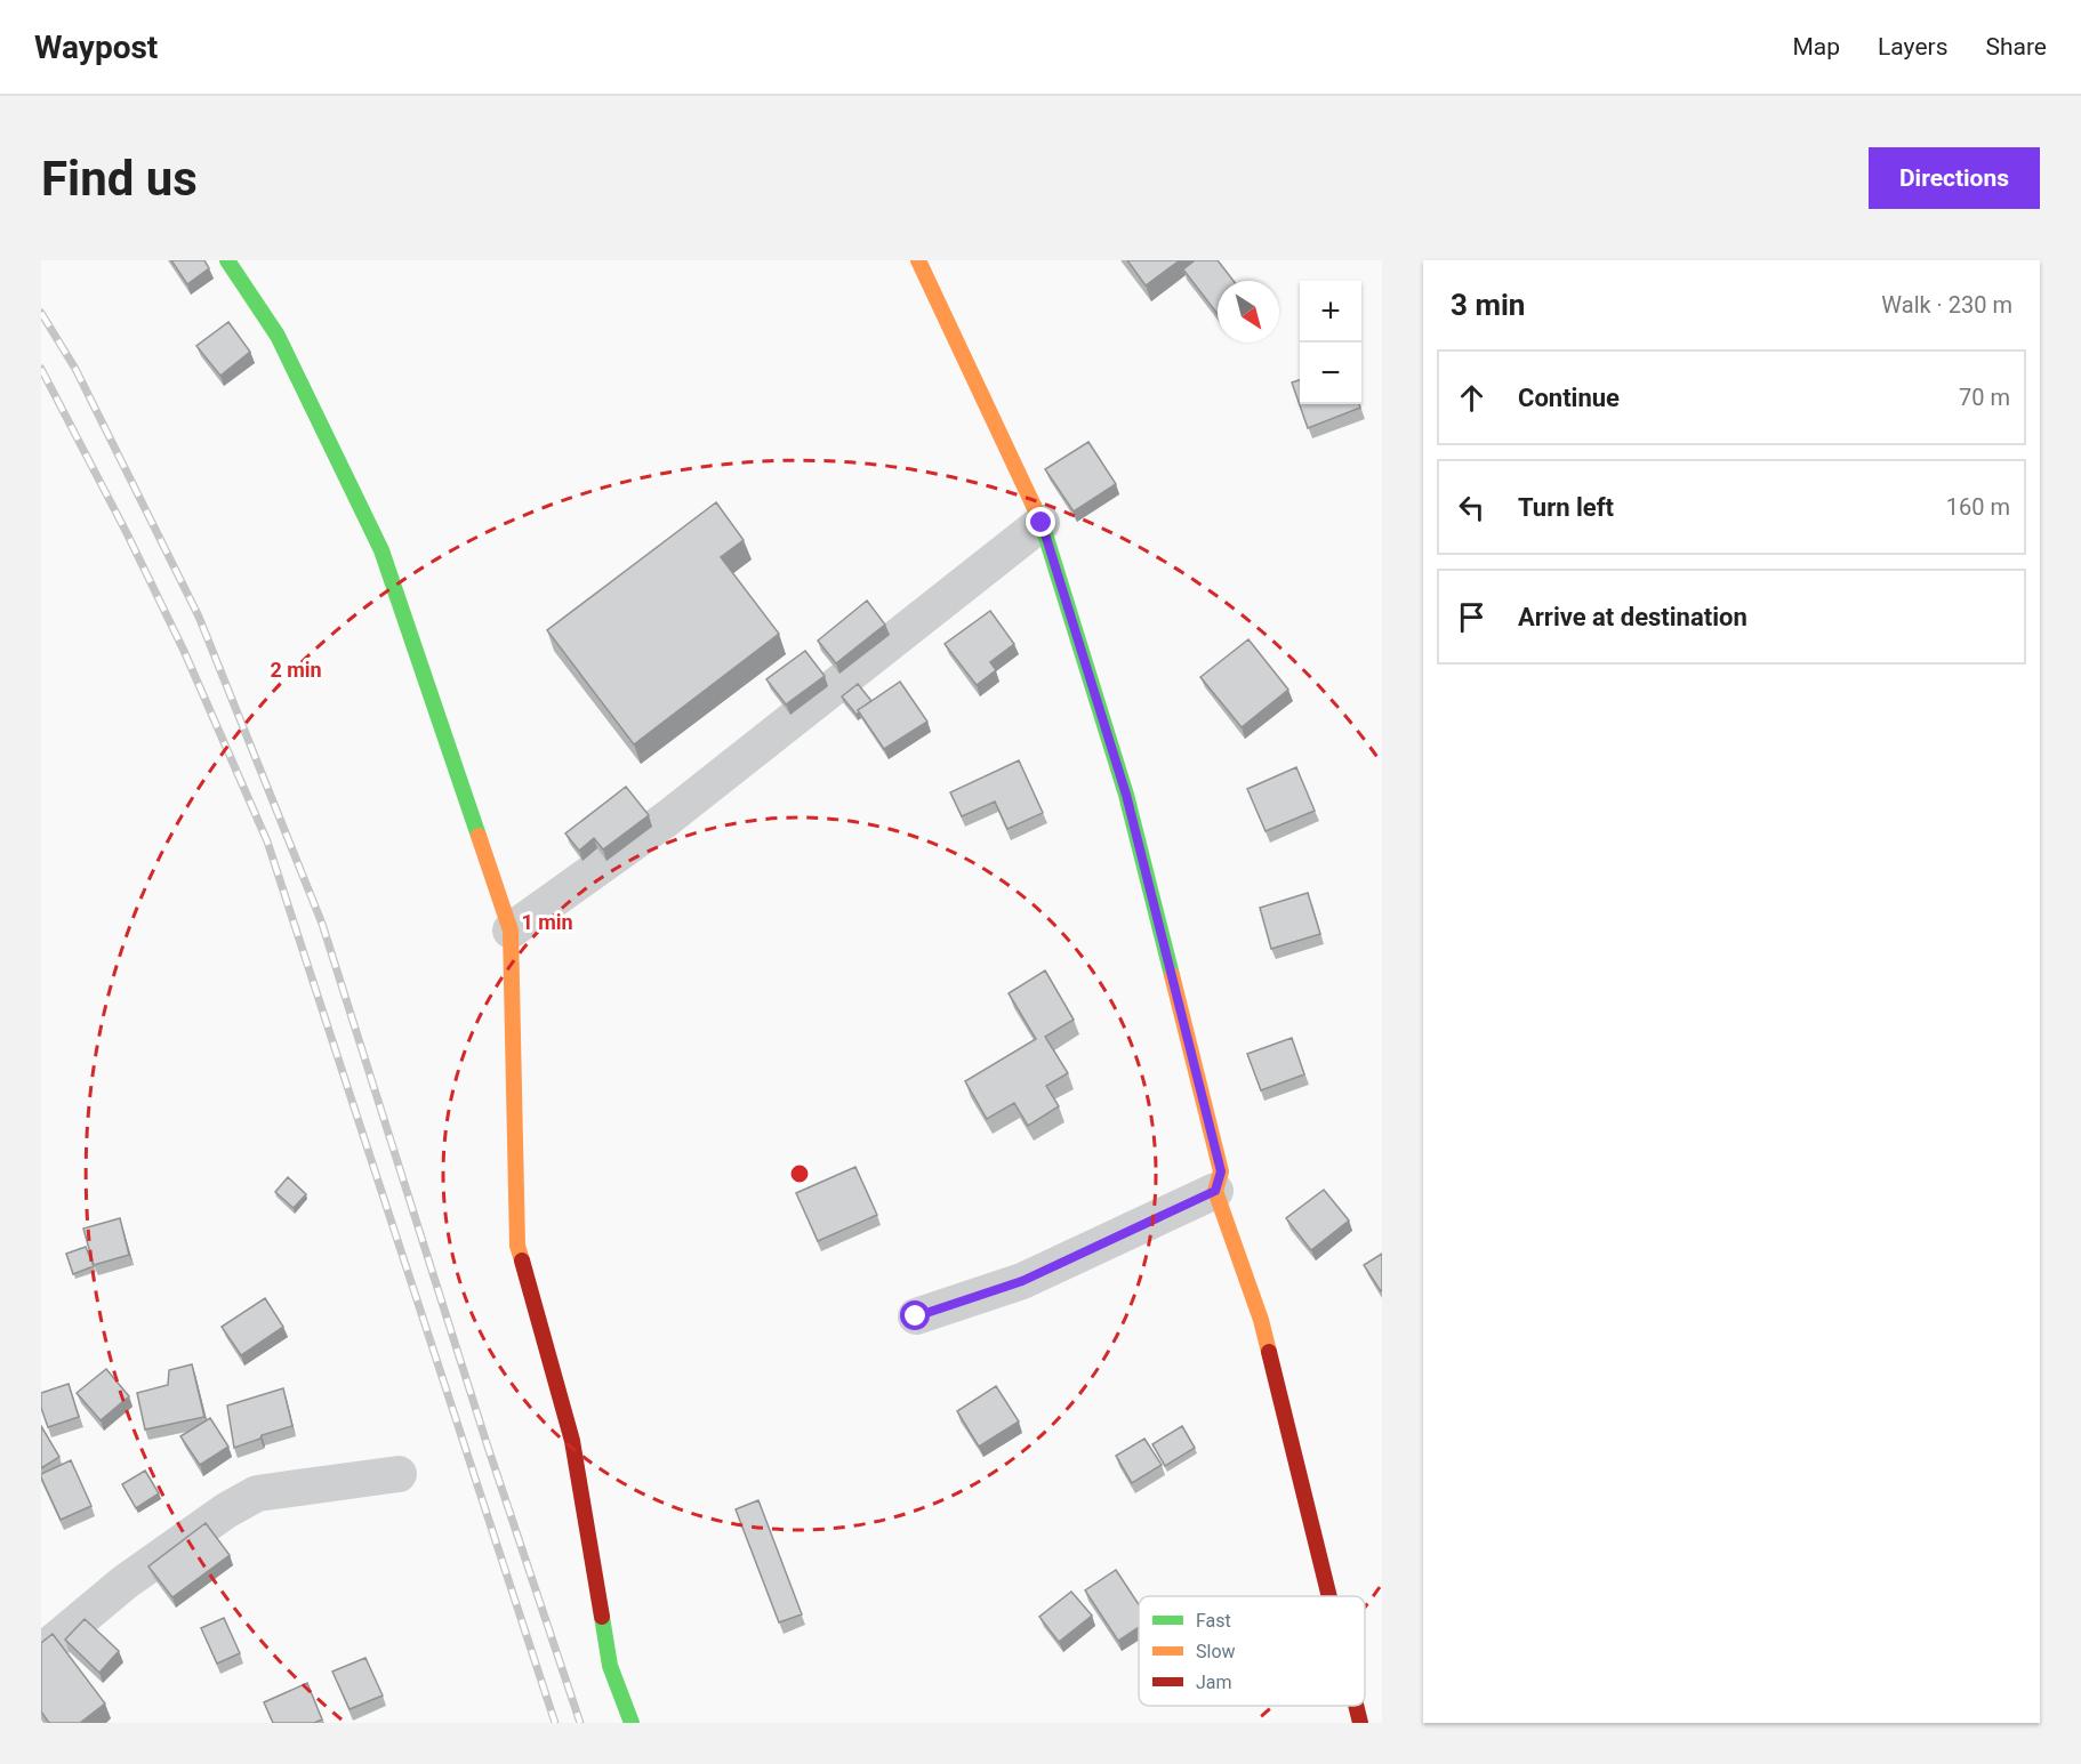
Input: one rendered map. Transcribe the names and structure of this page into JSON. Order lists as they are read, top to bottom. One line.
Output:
{"legend":["Fast","Slow","Jam"],"north":"bottom right","page":{"header":"Waypost","nav":["Map","Layers","Share"],"buttons":"Directions","title":"Find us","heading":["3 min","Walk · 230 m"],"map_buttons":["+","−"],"list":[["Continue","70 m"],["Turn left","160 m"],"Arrive at destination"]},"rings":["2 min","1 min"]}
